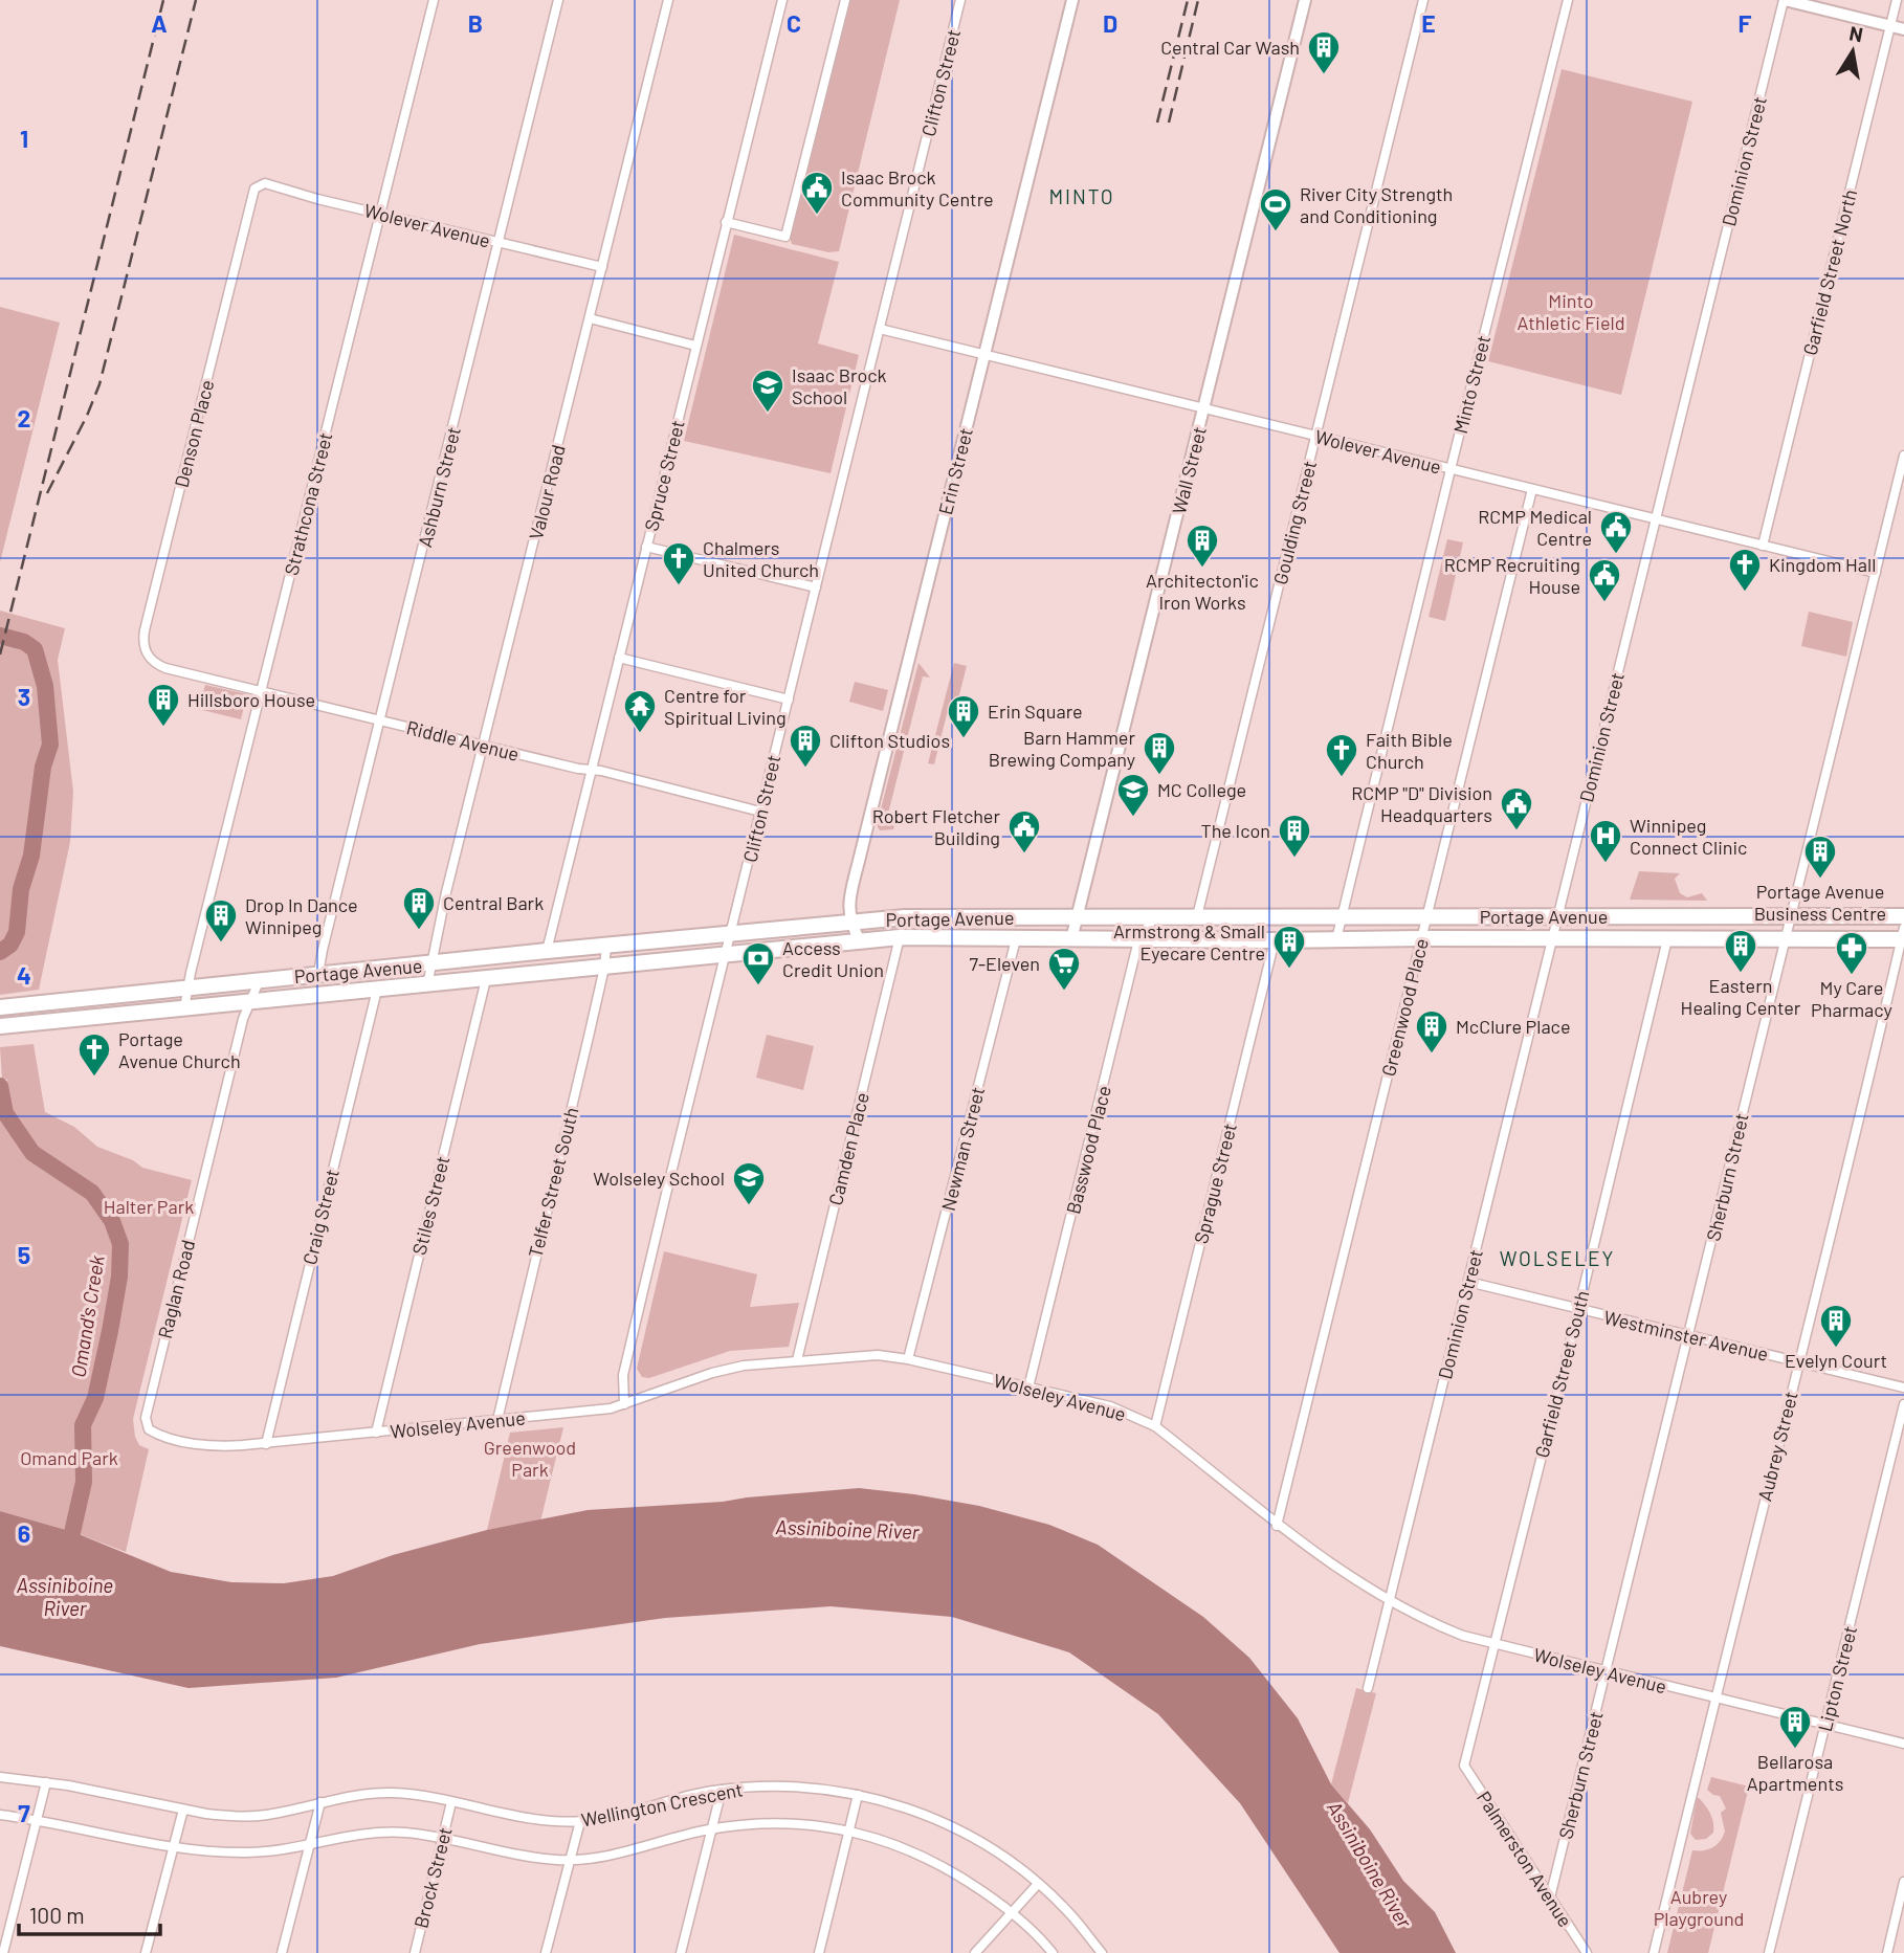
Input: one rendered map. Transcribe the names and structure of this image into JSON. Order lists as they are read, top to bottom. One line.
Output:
{"streets":{"highway":["Portage Avenue"],"main road":["Wall Street","Erin Street"],"street":["Clifton Street","Dominion Street","Wolever Avenue","Garfield Street North","Minto Street","Denson Place","Spruce Street","Ashburn Street","Valour Road","Strathcona Street","Goulding Street","Riddle Avenue","Greenwood Place","Camden Place","Newman Street","Basswood Place","Sherburn Street","Telfer Street South","Sprague Street","Stiles Street","Craig Street","Raglan Road","Westminster Avenue","Garfield Street South","Wolseley Avenue","Aubrey Street","Lipton Street","Wellington Crescent","Palmerston Avenue","Brock Street"]},"crossings":[["Clifton Street","Wolever Avenue"],["Clifton Street","Riddle Avenue"],["Clifton Street","Portage Avenue"],["Clifton Street","Wolseley Avenue"],["Dominion Street","Wolever Avenue"],["Dominion Street","Portage Avenue"],["Dominion Street","Westminster Avenue"],["Dominion Street","Wolseley Avenue"],["Wolever Avenue","Garfield Street North"],["Wolever Avenue","Minto Street"],["Wolever Avenue","Denson Place"],["Wolever Avenue","Wall Street"],["Wolever Avenue","Erin Street"],["Wolever Avenue","Ashburn Street"],["Wolever Avenue","Valour Road"],["Wolever Avenue","Strathcona Street"],["Wolever Avenue","Goulding Street"],["Wolever Avenue","Greenwood Place"],["Wolever Avenue","Sherburn Street"],["Minto Street","Portage Avenue"],["Denson Place","Riddle Avenue"],["Wall Street","Portage Avenue"],["Erin Street","Portage Avenue"],["Spruce Street","Riddle Avenue"],["Spruce Street","Portage Avenue"],["Ashburn Street","Riddle Avenue"],["Ashburn Street","Portage Avenue"],["Valour Road","Riddle Avenue"],["Valour Road","Portage Avenue"],["Strathcona Street","Riddle Avenue"],["Strathcona Street","Portage Avenue"],["Goulding Street","Portage Avenue"],["Portage Avenue","Greenwood Place"],["Portage Avenue","Camden Place"],["Portage Avenue","Newman Street"],["Portage Avenue","Basswood Place"],["Portage Avenue","Sherburn Street"],["Portage Avenue","Telfer Street South"],["Portage Avenue","Sprague Street"],["Portage Avenue","Stiles Street"],["Portage Avenue","Craig Street"],["Portage Avenue","Raglan Road"],["Portage Avenue","Garfield Street South"],["Portage Avenue","Aubrey Street"],["Greenwood Place","Wolseley Avenue"],["Camden Place","Wolseley Avenue"],["Newman Street","Wolseley Avenue"],["Basswood Place","Wolseley Avenue"],["Sherburn Street","Westminster Avenue"],["Sherburn Street","Wolseley Avenue"],["Sherburn Street","Palmerston Avenue"],["Telfer Street South","Wolseley Avenue"],["Sprague Street","Wolseley Avenue"],["Stiles Street","Wolseley Avenue"],["Craig Street","Wolseley Avenue"],["Raglan Road","Wolseley Avenue"],["Westminster Avenue","Garfield Street South"],["Westminster Avenue","Aubrey Street"],["Garfield Street South","Wolseley Avenue"],["Garfield Street South","Palmerston Avenue"],["Wolseley Avenue","Aubrey Street"],["Wolseley Avenue","Lipton Street"],["Wellington Crescent","Brock Street"]],"districts":["MINTO","WOLSELEY"],"water":["Omand's Creek","Assiniboine River"],"parks":["Minto Athletic Field","Halter Park","Greenwood Park","Omand Park","Aubrey Playground"],"places":{"building":["Central Car Wash","Architecton'ic Iron Works","Hillsboro House","Erin Square","Clifton Studios","Barn Hammer Brewing Company","The Icon","Portage Avenue Business Centre","Central Bark","Drop In Dance Winnipeg","Armstrong & Small Eyecare Centre","Eastern Healing Center","McClure Place","Evelyn Court","Bellarosa Apartments"],"public building":["Isaac Brock Community Centre","RCMP Medical Centre","RCMP Recruiting House","RCMP \"D\" Division Headquarters","Robert Fletcher Building"],"sports":["River City Strength and Conditioning"],"school or university":["Isaac Brock School","MC College","Wolseley School"],"church":["Chalmers United Church","Kingdom Hall","Faith Bible Church","Portage Avenue Church"],"temple":["Centre for Spiritual Living"],"hospital":["Winnipeg Connect Clinic"],"pharmacy":["My Care Pharmacy"],"bank":["Access Credit Union"],"supermarket":["7-Eleven"]},"scale_bar":"100 m","north":"top","grid":{"columns":["A","B","C","D","E","F"],"rows":["1","2","3","4","5","6","7"]}}
